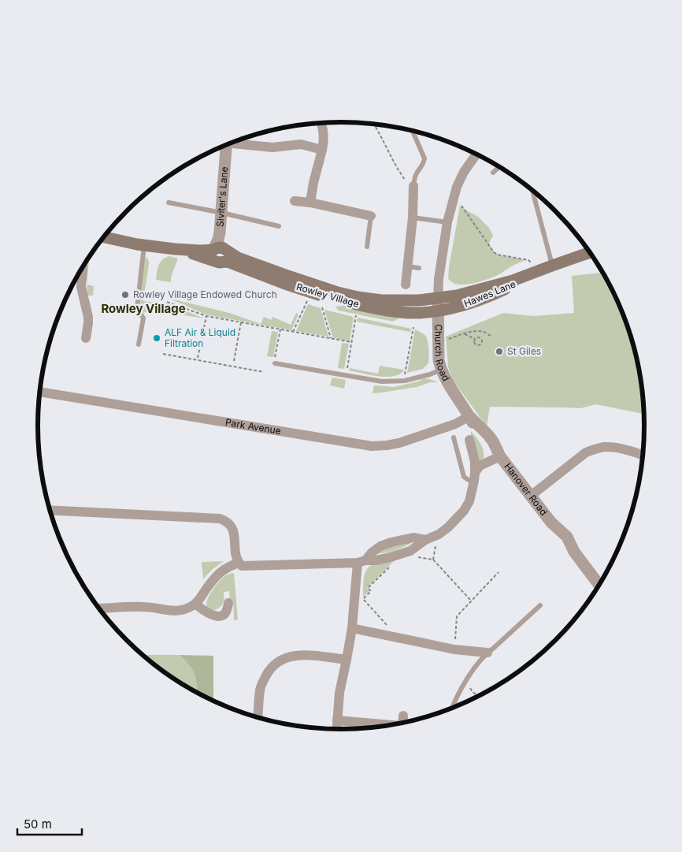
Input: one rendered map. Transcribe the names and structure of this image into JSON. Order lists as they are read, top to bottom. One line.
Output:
{"streets":{"main road":["Hawes Lane","Rowley Village"],"street":["Siviter's Lane","Church Road","Park Avenue","Hanover Road"]},"crossings":[["Siviter's Lane","Rowley Village"],["Hawes Lane","Rowley Village"],["Hawes Lane","Church Road"],["Rowley Village","Church Road"],["Church Road","Hanover Road"],["Park Avenue","Hanover Road"]],"districts":["Rowley Village"],"places":["Rowley Village Endowed Church","ALF Air & Liquid Filtration","St Giles"],"scale_bar":"50 m"}
